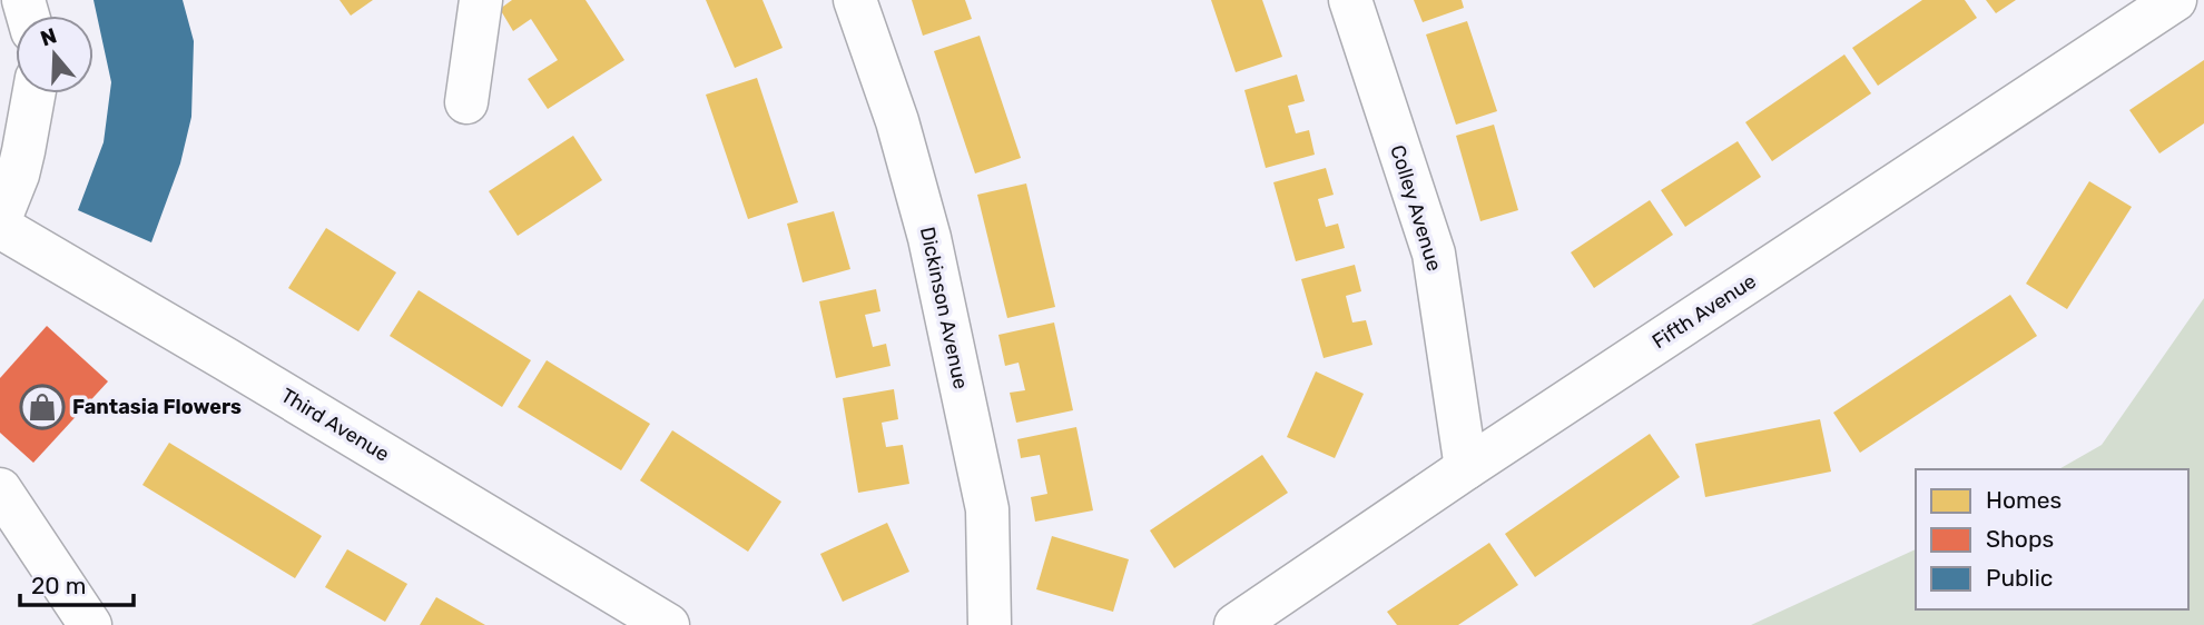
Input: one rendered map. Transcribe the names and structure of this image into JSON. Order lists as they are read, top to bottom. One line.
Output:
{"streets":{"street":["Colley Avenue","Dickinson Avenue","Fifth Avenue","Third Avenue"]},"crossings":[["Colley Avenue","Fifth Avenue"]],"places":{"shop":["Fantasia Flowers"]},"legend":["Homes","Shops","Public"],"scale_bar":"20 m","north":"top"}
